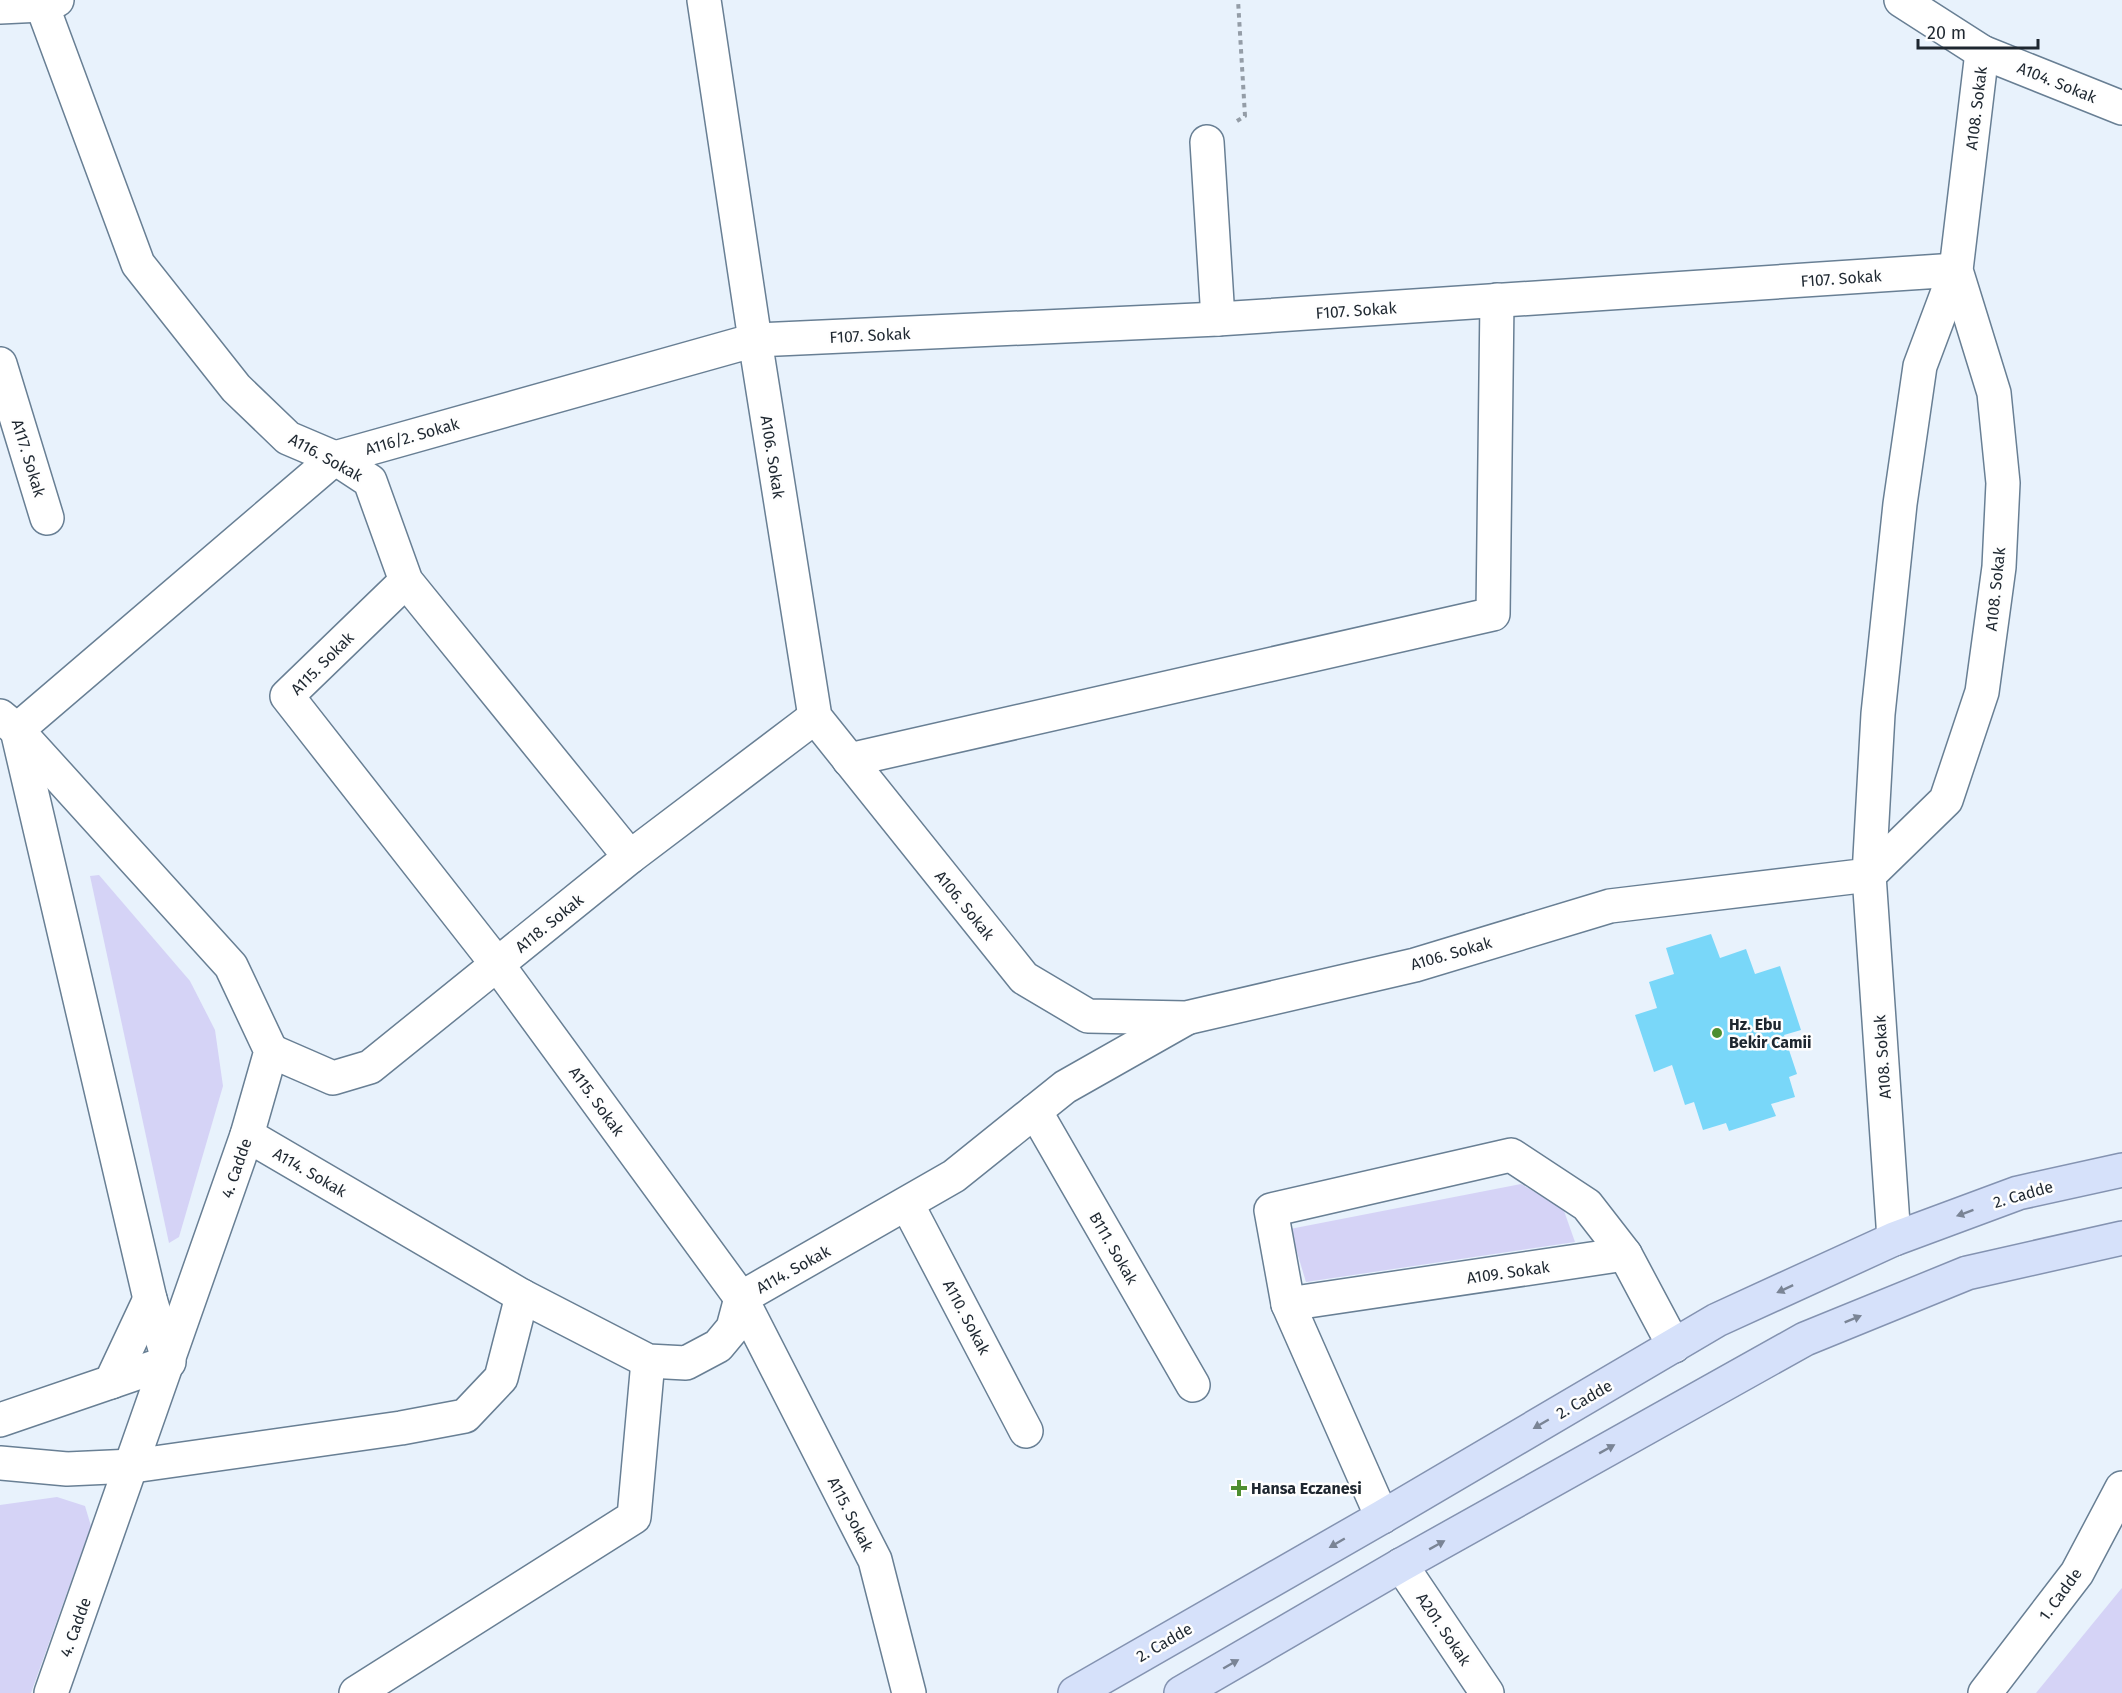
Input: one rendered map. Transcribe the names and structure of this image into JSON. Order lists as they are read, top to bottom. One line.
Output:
{"streets":{"main road":["2. Cadde"],"street":["A104. Sokak","A108. Sokak","F107. Sokak","A116/2. Sokak","A116. Sokak","A106. Sokak","A117. Sokak","A115. Sokak","A118. Sokak","4. Cadde","A114. Sokak","B111. Sokak","A109. Sokak","A110. Sokak","1. Cadde","A201. Sokak"]},"crossings":[["A104. Sokak","A108. Sokak"],["A108. Sokak","F107. Sokak"],["A108. Sokak","A106. Sokak"],["A108. Sokak","2. Cadde"],["F107. Sokak","A116/2. Sokak"],["F107. Sokak","A106. Sokak"],["A116/2. Sokak","A116. Sokak"],["A116/2. Sokak","A106. Sokak"],["A116. Sokak","A115. Sokak"],["A116. Sokak","A118. Sokak"],["A106. Sokak","A118. Sokak"],["A106. Sokak","A114. Sokak"],["A115. Sokak","A118. Sokak"],["A115. Sokak","A114. Sokak"],["A118. Sokak","4. Cadde"],["4. Cadde","A114. Sokak"],["A114. Sokak","B111. Sokak"],["A114. Sokak","A110. Sokak"]],"places":{"other":["Hz. Ebu Bekir Camii"],"health":["Hansa Eczanesi"]},"scale_bar":"20 m"}
